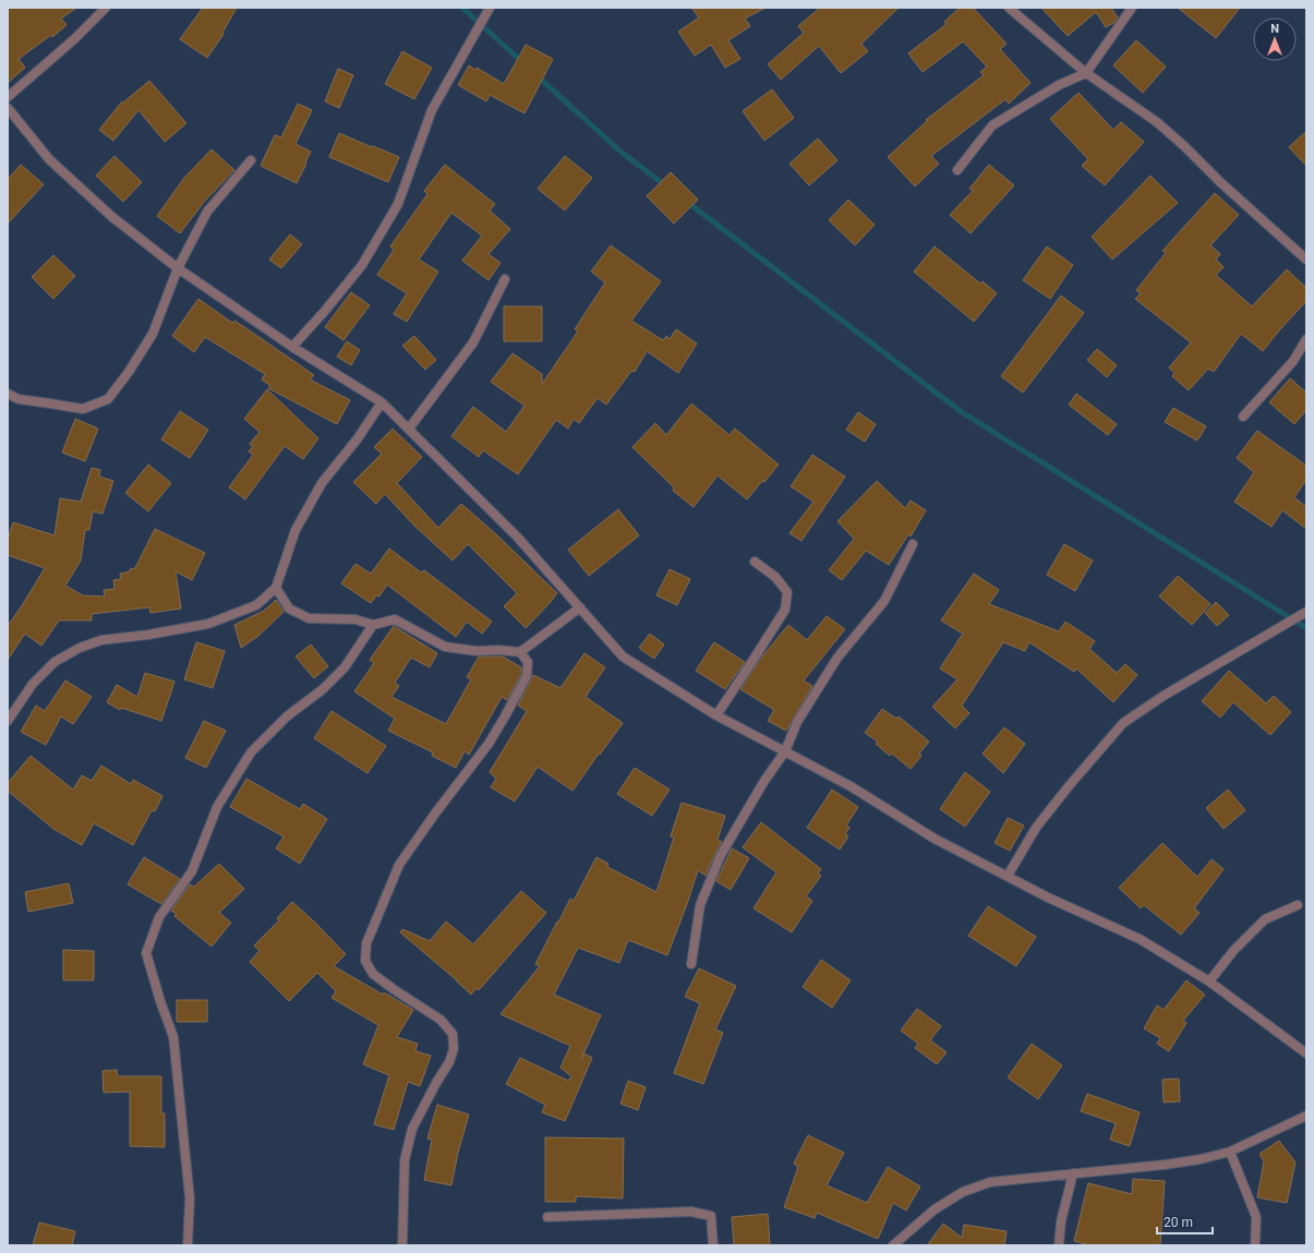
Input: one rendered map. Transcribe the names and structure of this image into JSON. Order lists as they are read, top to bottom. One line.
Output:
{"scale_bar":"20 m","north":"top"}
